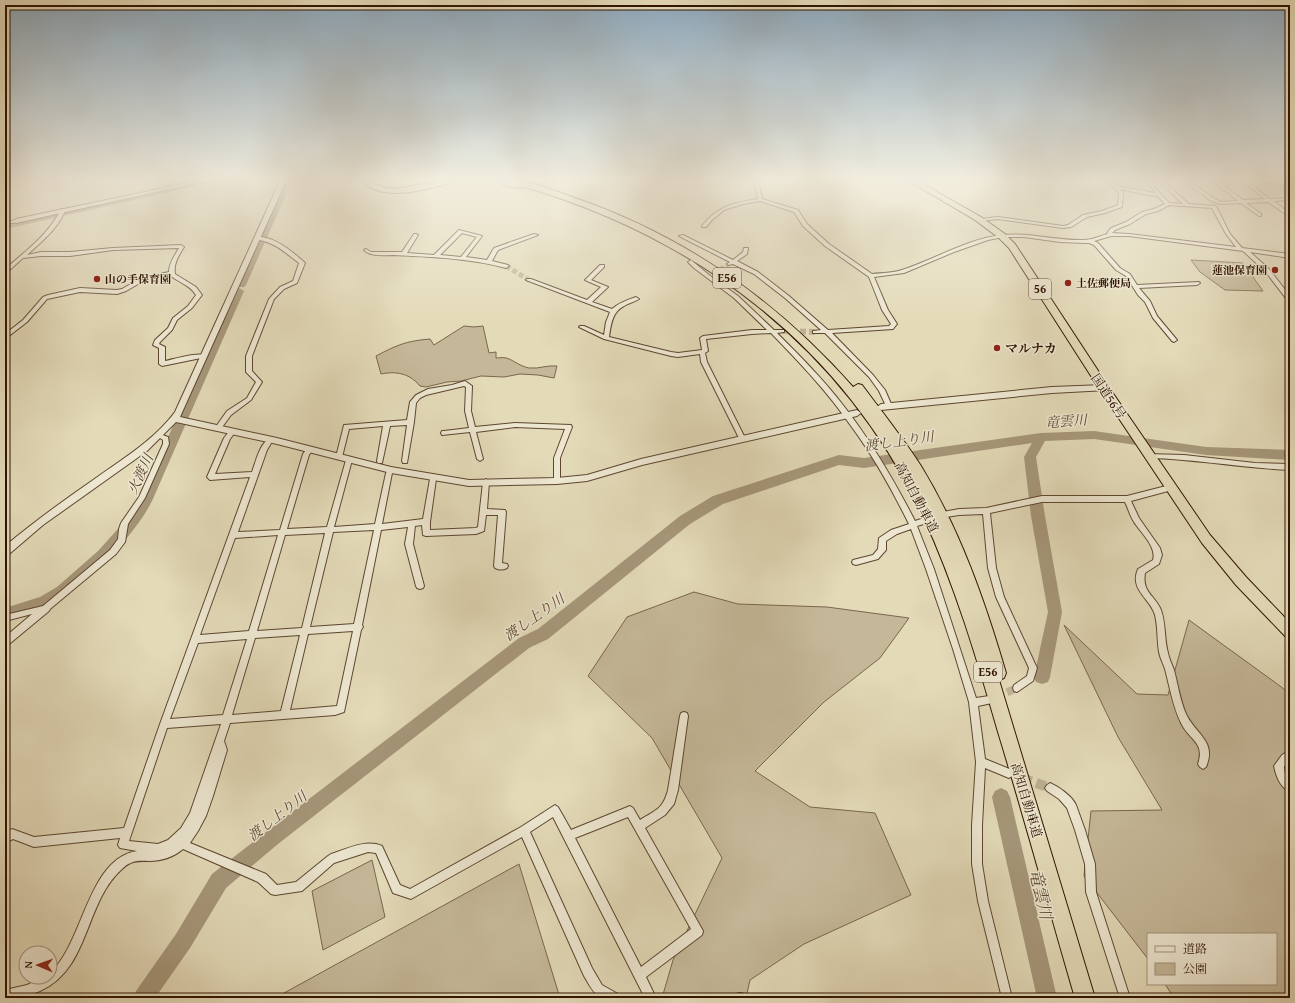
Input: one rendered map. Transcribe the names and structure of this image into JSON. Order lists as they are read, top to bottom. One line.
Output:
{"streets":{"highway":["E56","56","国道56号","高知自動車道"]},"water":["竜雲川","渡し上り川","火渡川"],"places":["蓮池保育園","山の手保育園","土佐郵便局","マルナカ"],"legend":["道路","公園"],"north":"left"}
